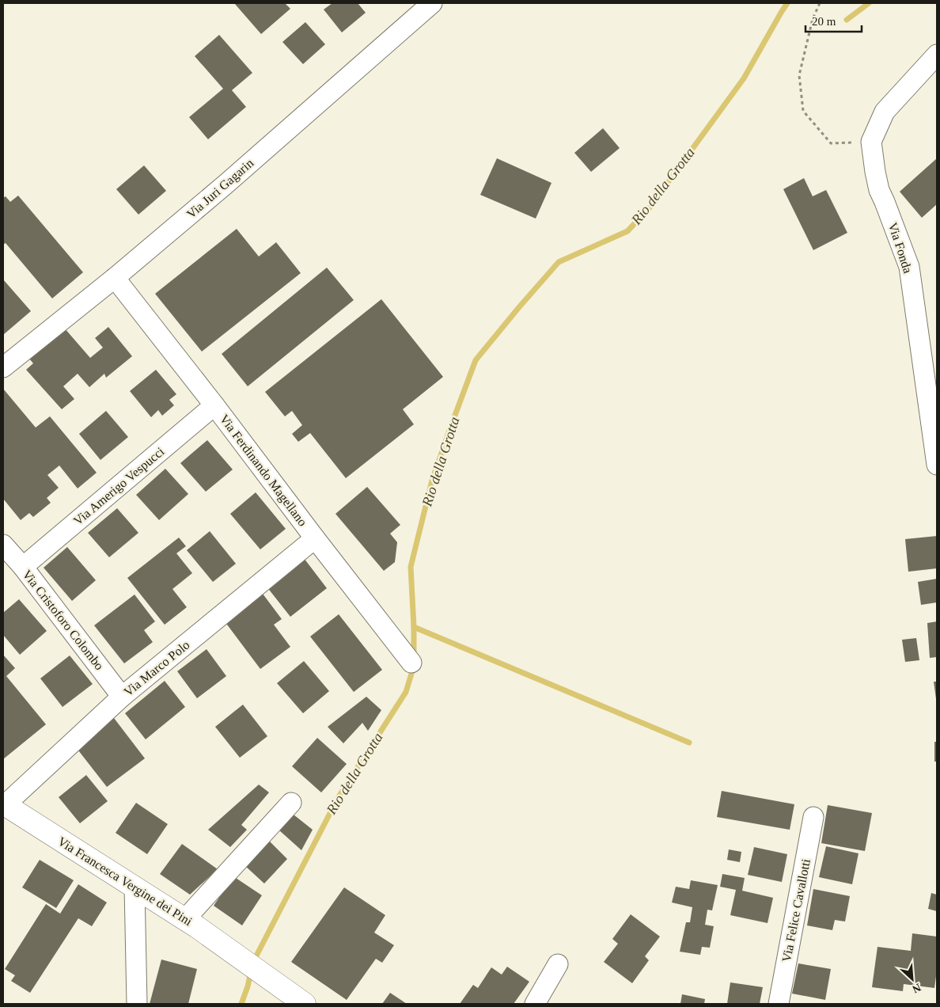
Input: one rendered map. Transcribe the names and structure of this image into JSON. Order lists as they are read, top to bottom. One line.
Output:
{"streets":{"street":["Via Juri Gagarin","Via Fonda","Via Ferdinando Magellano","Via Amerigo Vespucci","Via Cristoforo Colombo","Via Marco Polo","Via Francesca Vergine dei Pini","Via Felice Cavallotti"]},"crossings":[["Via Juri Gagarin","Via Ferdinando Magellano"],["Via Ferdinando Magellano","Via Amerigo Vespucci"],["Via Ferdinando Magellano","Via Marco Polo"],["Via Amerigo Vespucci","Via Cristoforo Colombo"],["Via Cristoforo Colombo","Via Marco Polo"],["Via Marco Polo","Via Francesca Vergine dei Pini"]],"water":["Rio della Grotta"],"scale_bar":"20 m","north":"bottom right"}
